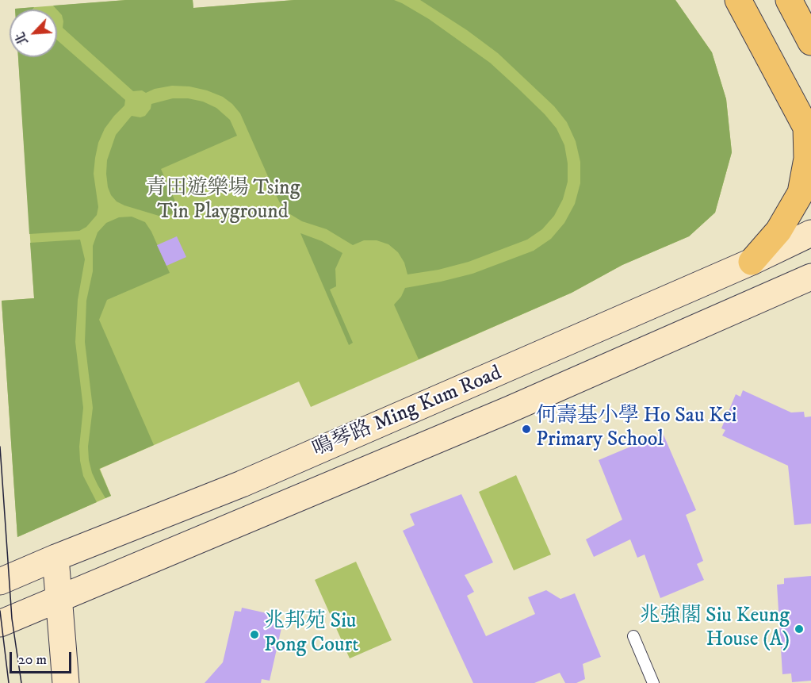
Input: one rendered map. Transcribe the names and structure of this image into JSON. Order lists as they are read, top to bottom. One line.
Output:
{"streets":{"main road":["鳴琴路 Ming Kum Road"]},"parks":["青田遊樂場 Tsing Tin Playground"],"places":["何壽基小學 Ho Sau Kei Primary School","兆強閣 Siu Keung House (A)","兆邦苑 Siu Pong Court"],"scale_bar":"20 m","north":"bottom left"}
